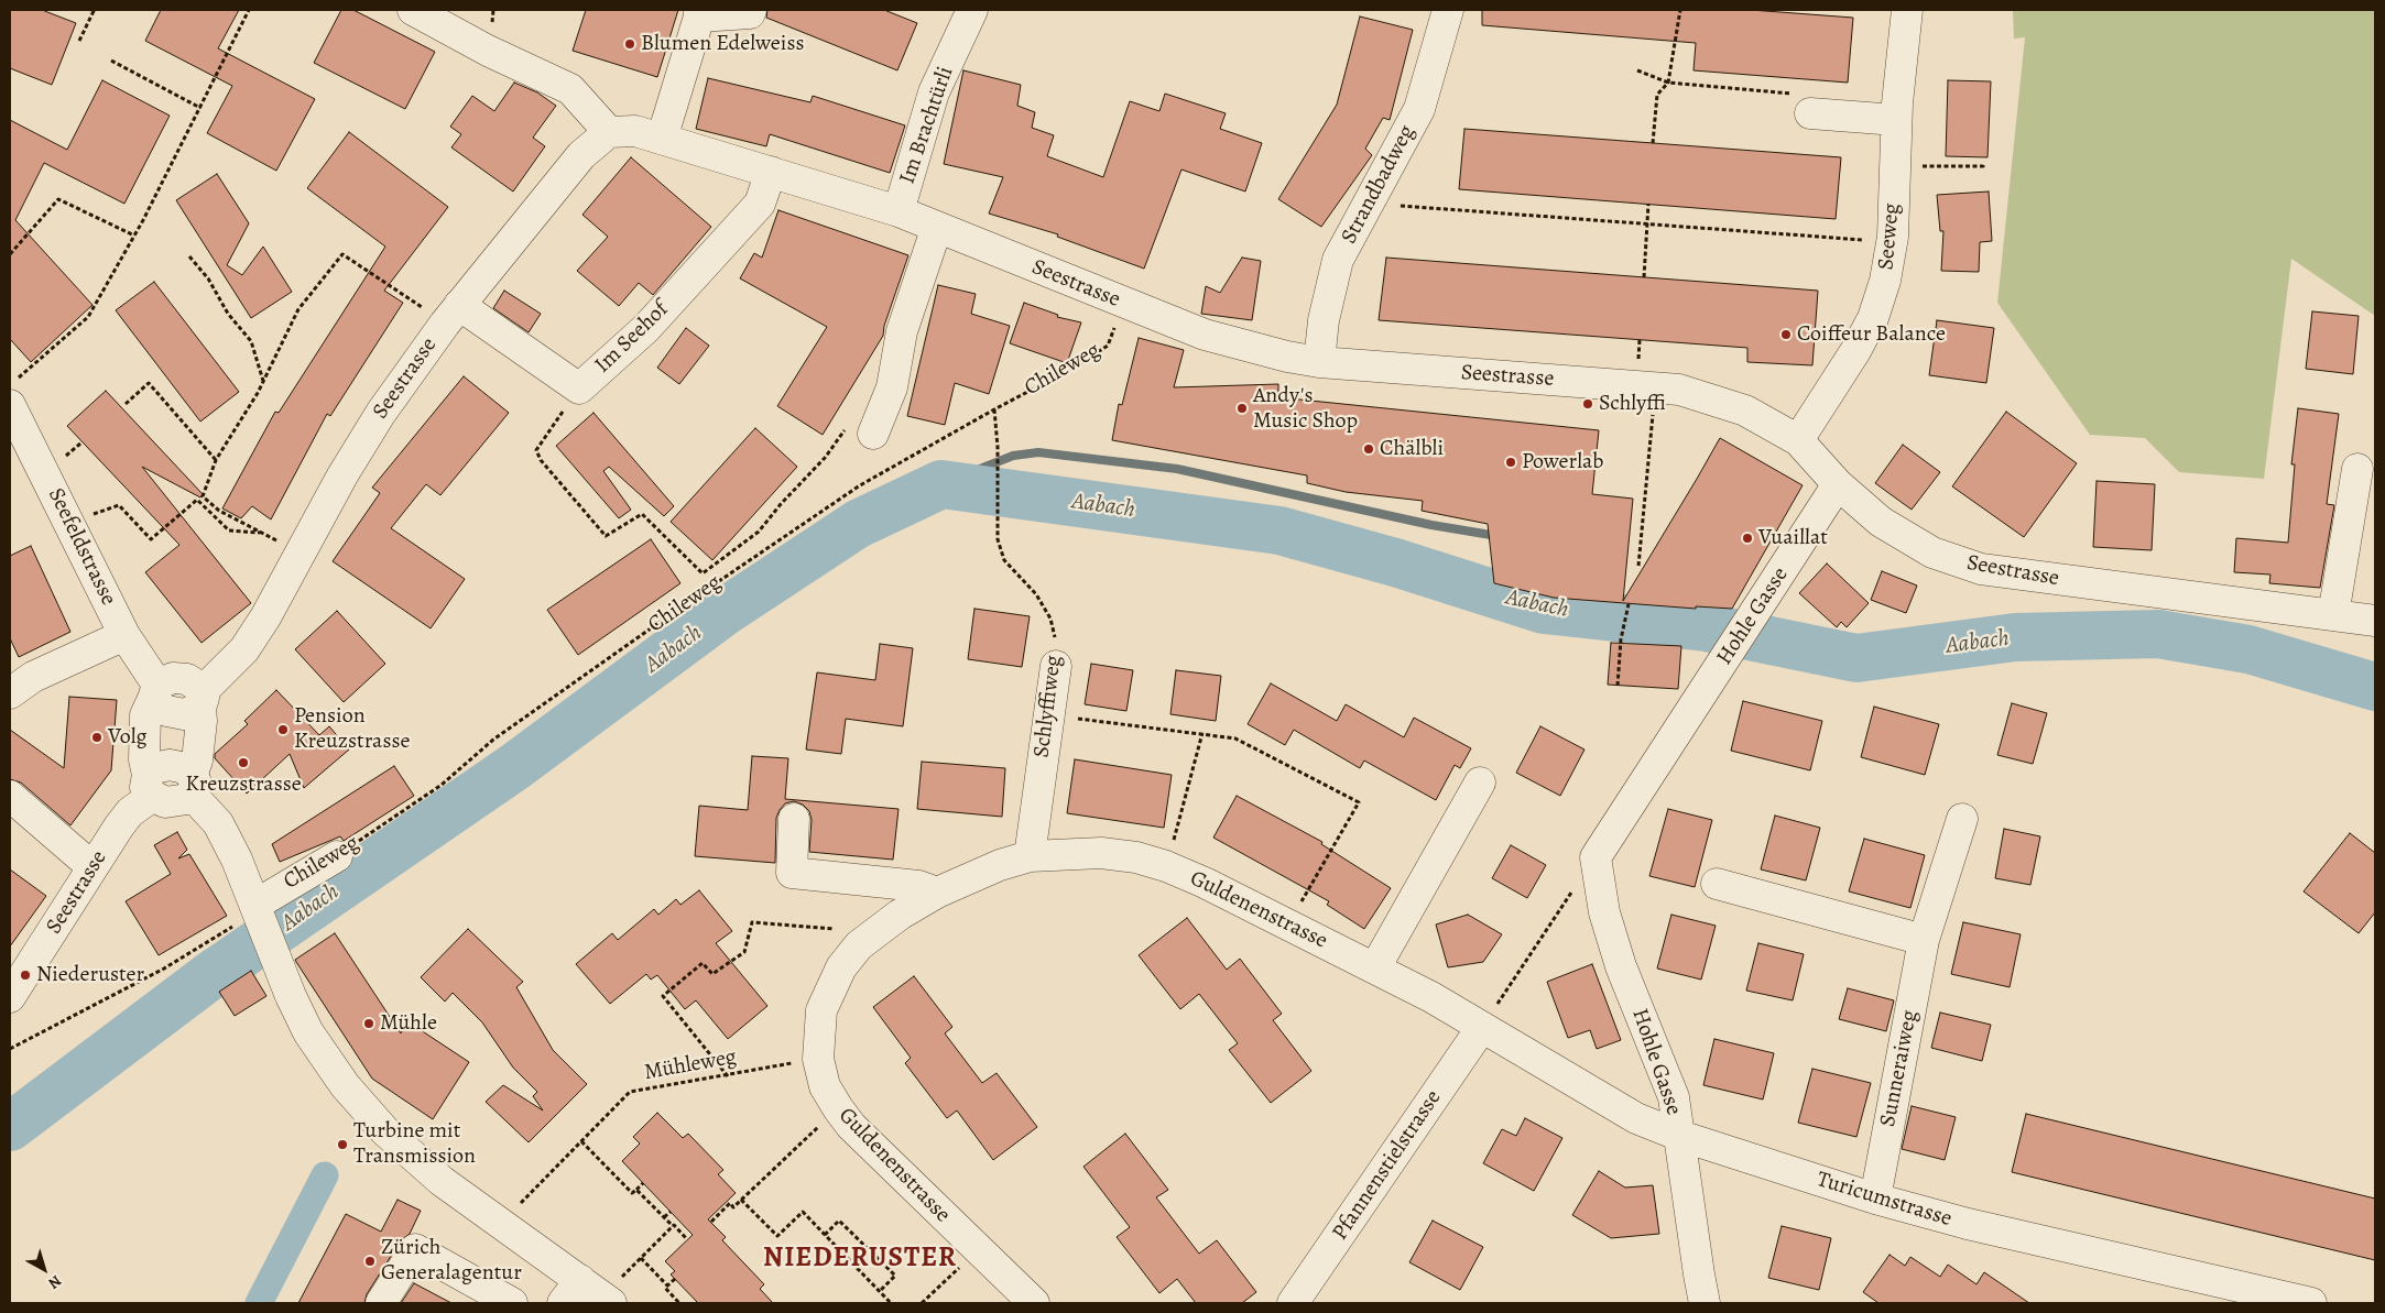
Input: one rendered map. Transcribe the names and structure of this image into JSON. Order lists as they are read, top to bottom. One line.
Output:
{"streets":{"street":["Im Brachtürli","Strandbadweg","Seeweg","Seestrasse","Im Seehof","Chileweg","Seefeldstrasse","Hohle Gasse","Schlyffiweg","Guldenenstrasse","Sunneraiweg","Pfannenstielstrasse","Turicumstrasse"],"path":["Mühleweg"]},"crossings":[["Im Brachtürli","Seestrasse"],["Strandbadweg","Seestrasse"],["Seeweg","Seestrasse"],["Seestrasse","Im Seehof"],["Seestrasse","Hohle Gasse"],["Chileweg","Schlyffiweg"],["Hohle Gasse","Turicumstrasse"],["Schlyffiweg","Guldenenstrasse"],["Guldenenstrasse","Pfannenstielstrasse"],["Guldenenstrasse","Turicumstrasse"],["Sunneraiweg","Turicumstrasse"],["Pfannenstielstrasse","Turicumstrasse"]],"districts":["NIEDERUSTER"],"water":["Aabach"],"places":["Blumen Edelweiss","Coiffeur Balance","Schlyffi","Andy's Music Shop","Chälbli","Powerlab","Vuaillat","Pension Kreuzstrasse","Volg","Kreuzstrasse","Niederuster","Mühle","Turbine mit Transmission","Zürich Generalagentur"],"north":"bottom right"}
